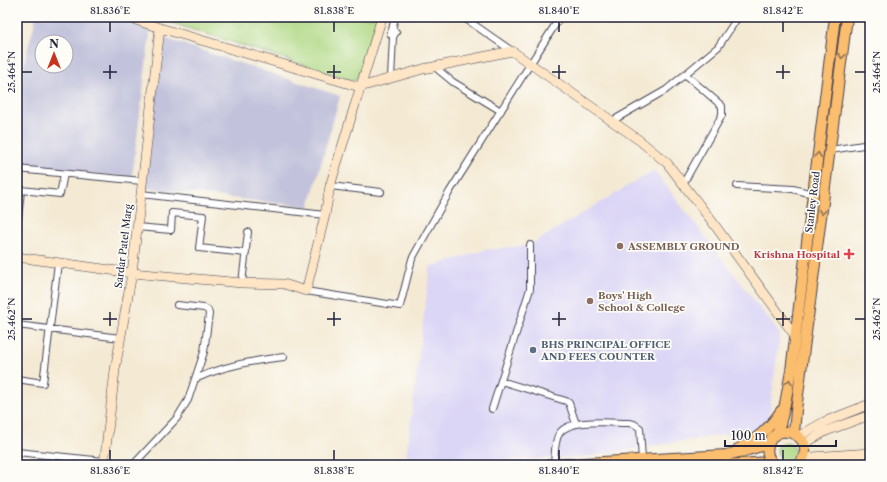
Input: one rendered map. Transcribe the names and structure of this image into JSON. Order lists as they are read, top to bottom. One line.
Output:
{"streets":{"main road":["Stanley Road"],"street":["Sardar Patel Marg"]},"places":{"other":["ASSEMBLY GROUND","Boys' High School & College","BHS PRINCIPAL OFFICE AND FEES COUNTER"],"health":["Krishna Hospital"]},"scale_bar":"100 m","north":"top","coordinates":["81.836°E","81.838°E","81.840°E","81.842°E","25.464°N","25.462°N"]}
